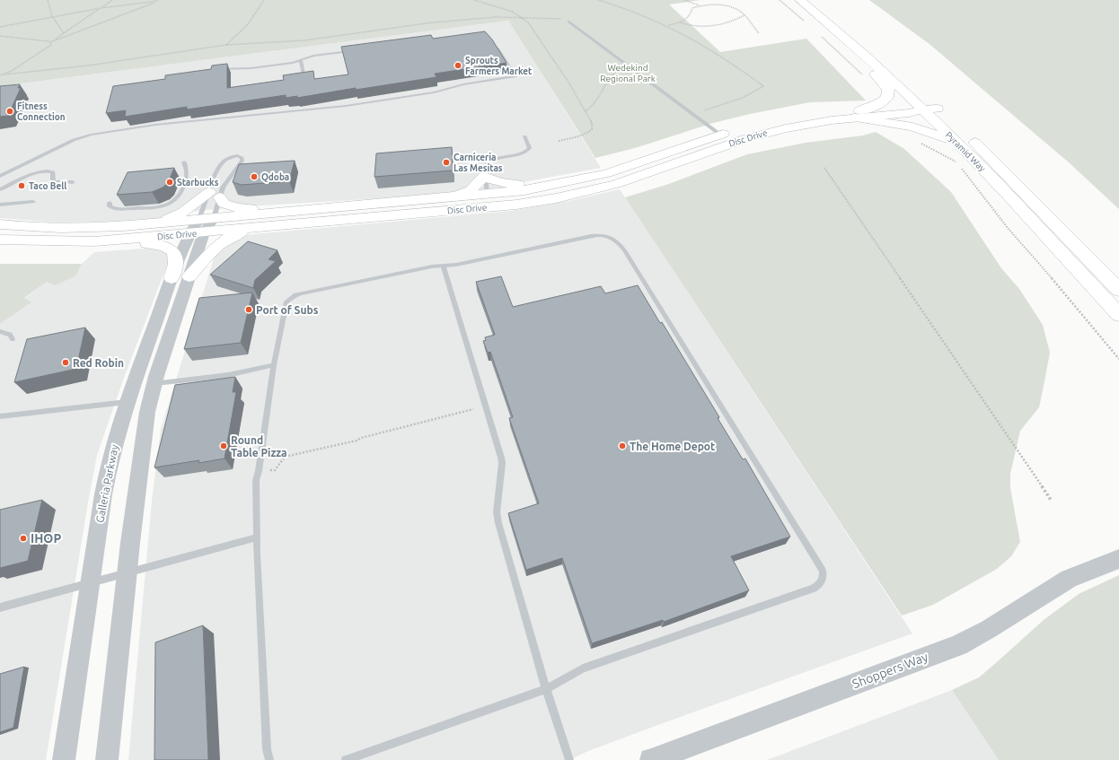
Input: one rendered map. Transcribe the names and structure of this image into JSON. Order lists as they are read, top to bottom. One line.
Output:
{"streets":{"main road":["Disc Drive","Pyramid Way"],"street":["Galleria Parkway","Shoppers Way"]},"crossings":[["Disc Drive","Pyramid Way"],["Disc Drive","Galleria Parkway"]],"parks":["Wedekind Regional Park"],"places":["Sprouts Farmers Market","Fitness Connection","Carniceria Las Mesitas","Qdoba","Starbucks","Taco Bell","Port of Subs","Red Robin","Round Table Pizza","The Home Depot","IHOP"]}
